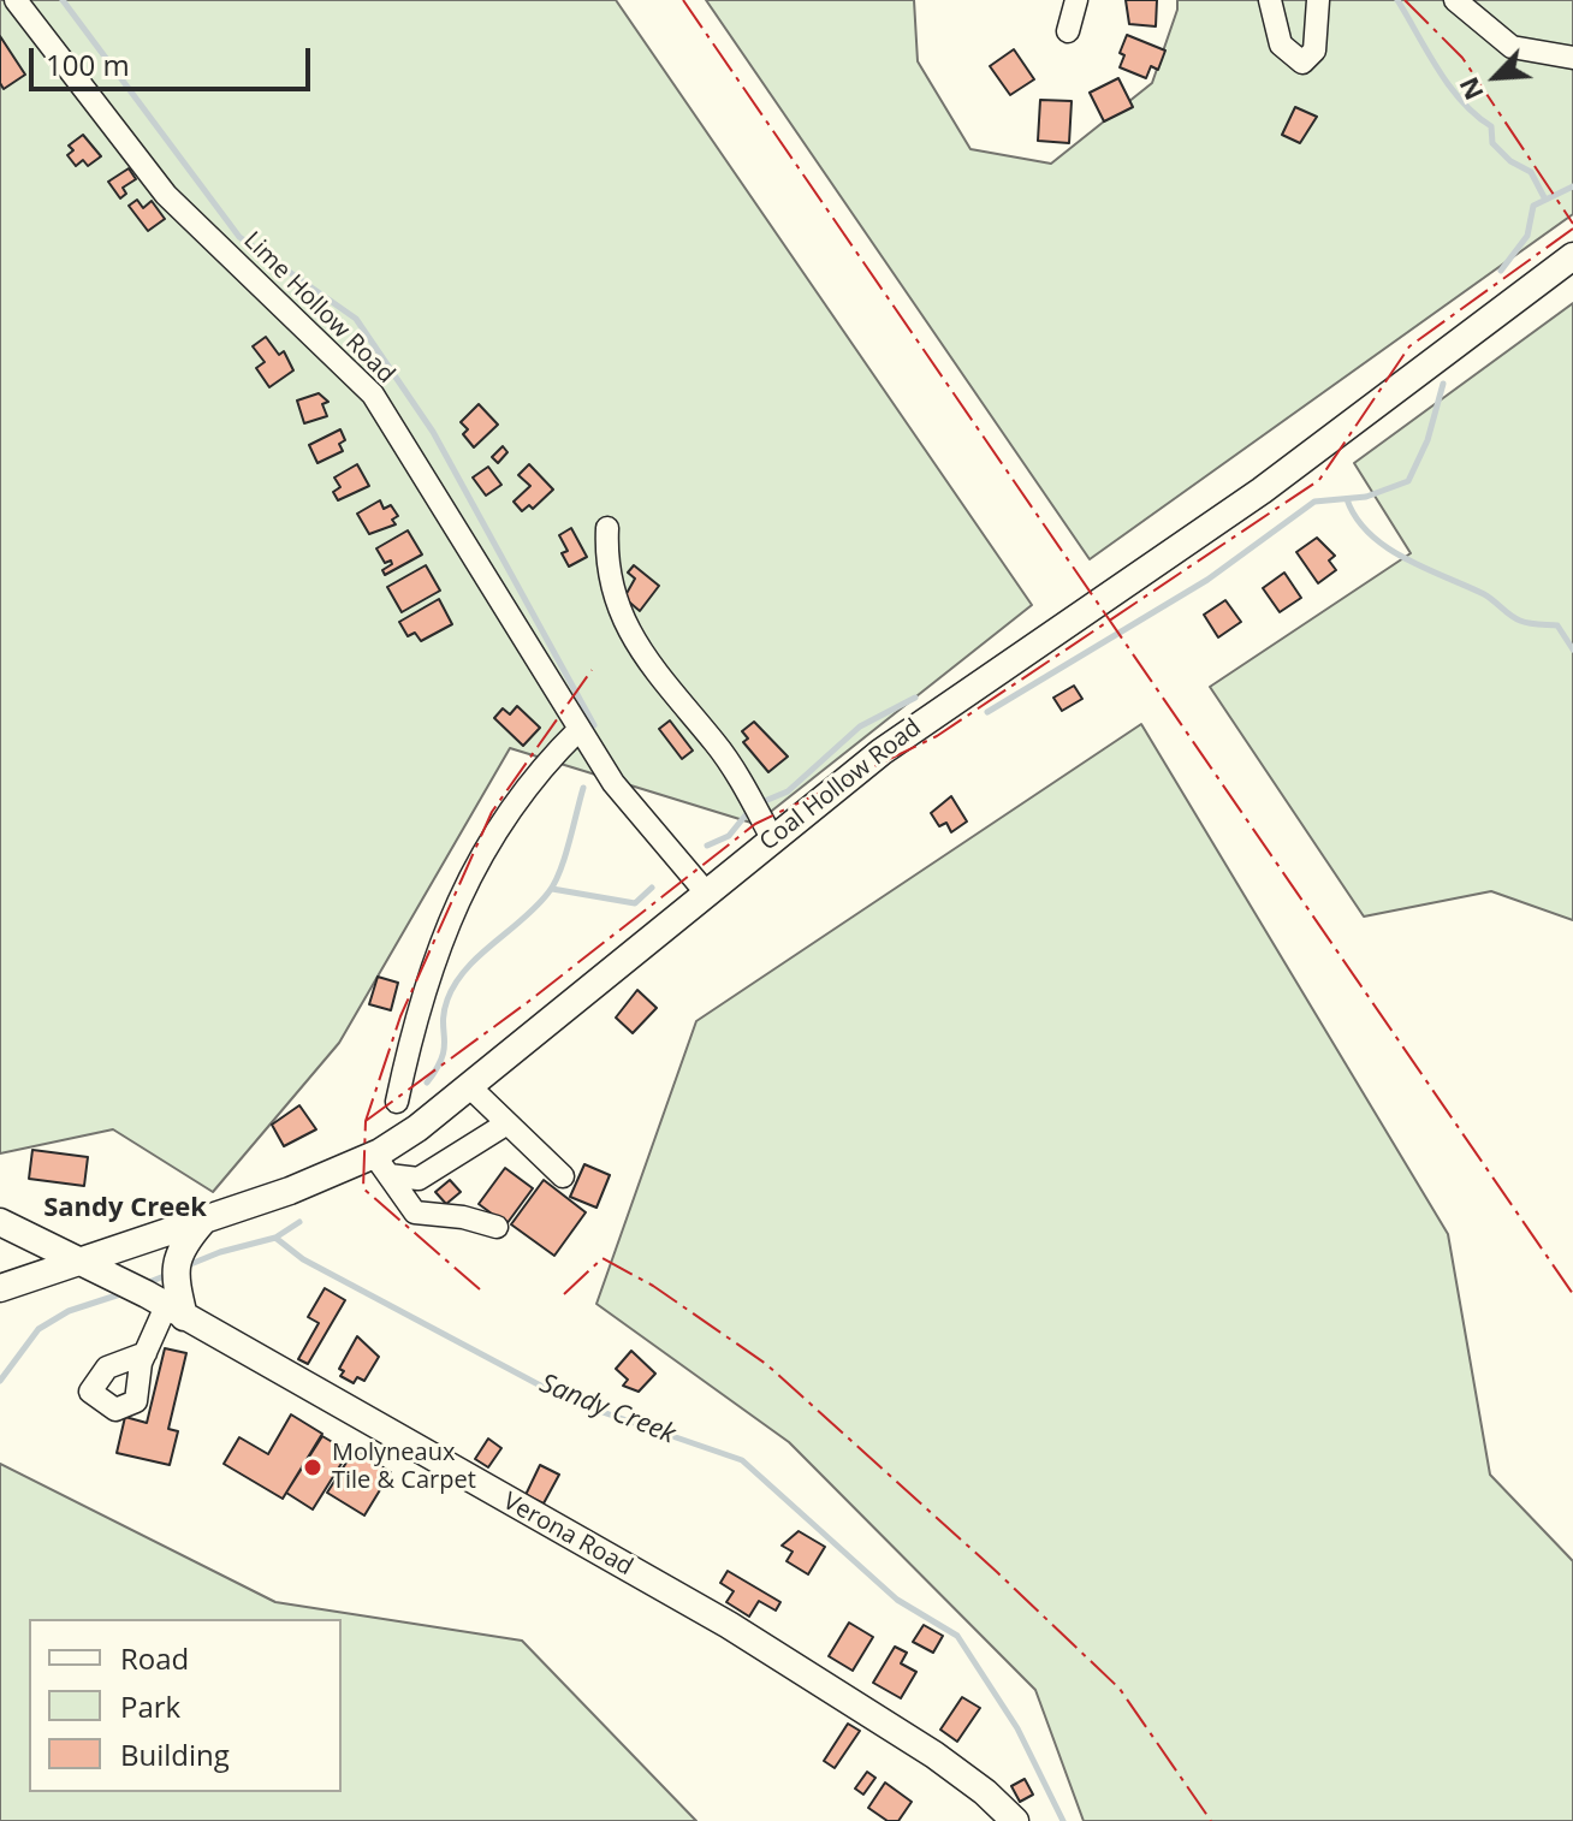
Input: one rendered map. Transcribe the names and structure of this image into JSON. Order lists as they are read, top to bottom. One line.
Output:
{"streets":{"main road":["Coal Hollow Road","Verona Road"],"street":["Lime Hollow Road"]},"crossings":[["Lime Hollow Road","Coal Hollow Road"],["Coal Hollow Road","Verona Road"]],"districts":["Sandy Creek"],"water":["Sandy Creek"],"places":["Molyneaux Tile & Carpet"],"legend":["Road","Park","Building"],"scale_bar":"100 m","north":"bottom left"}
